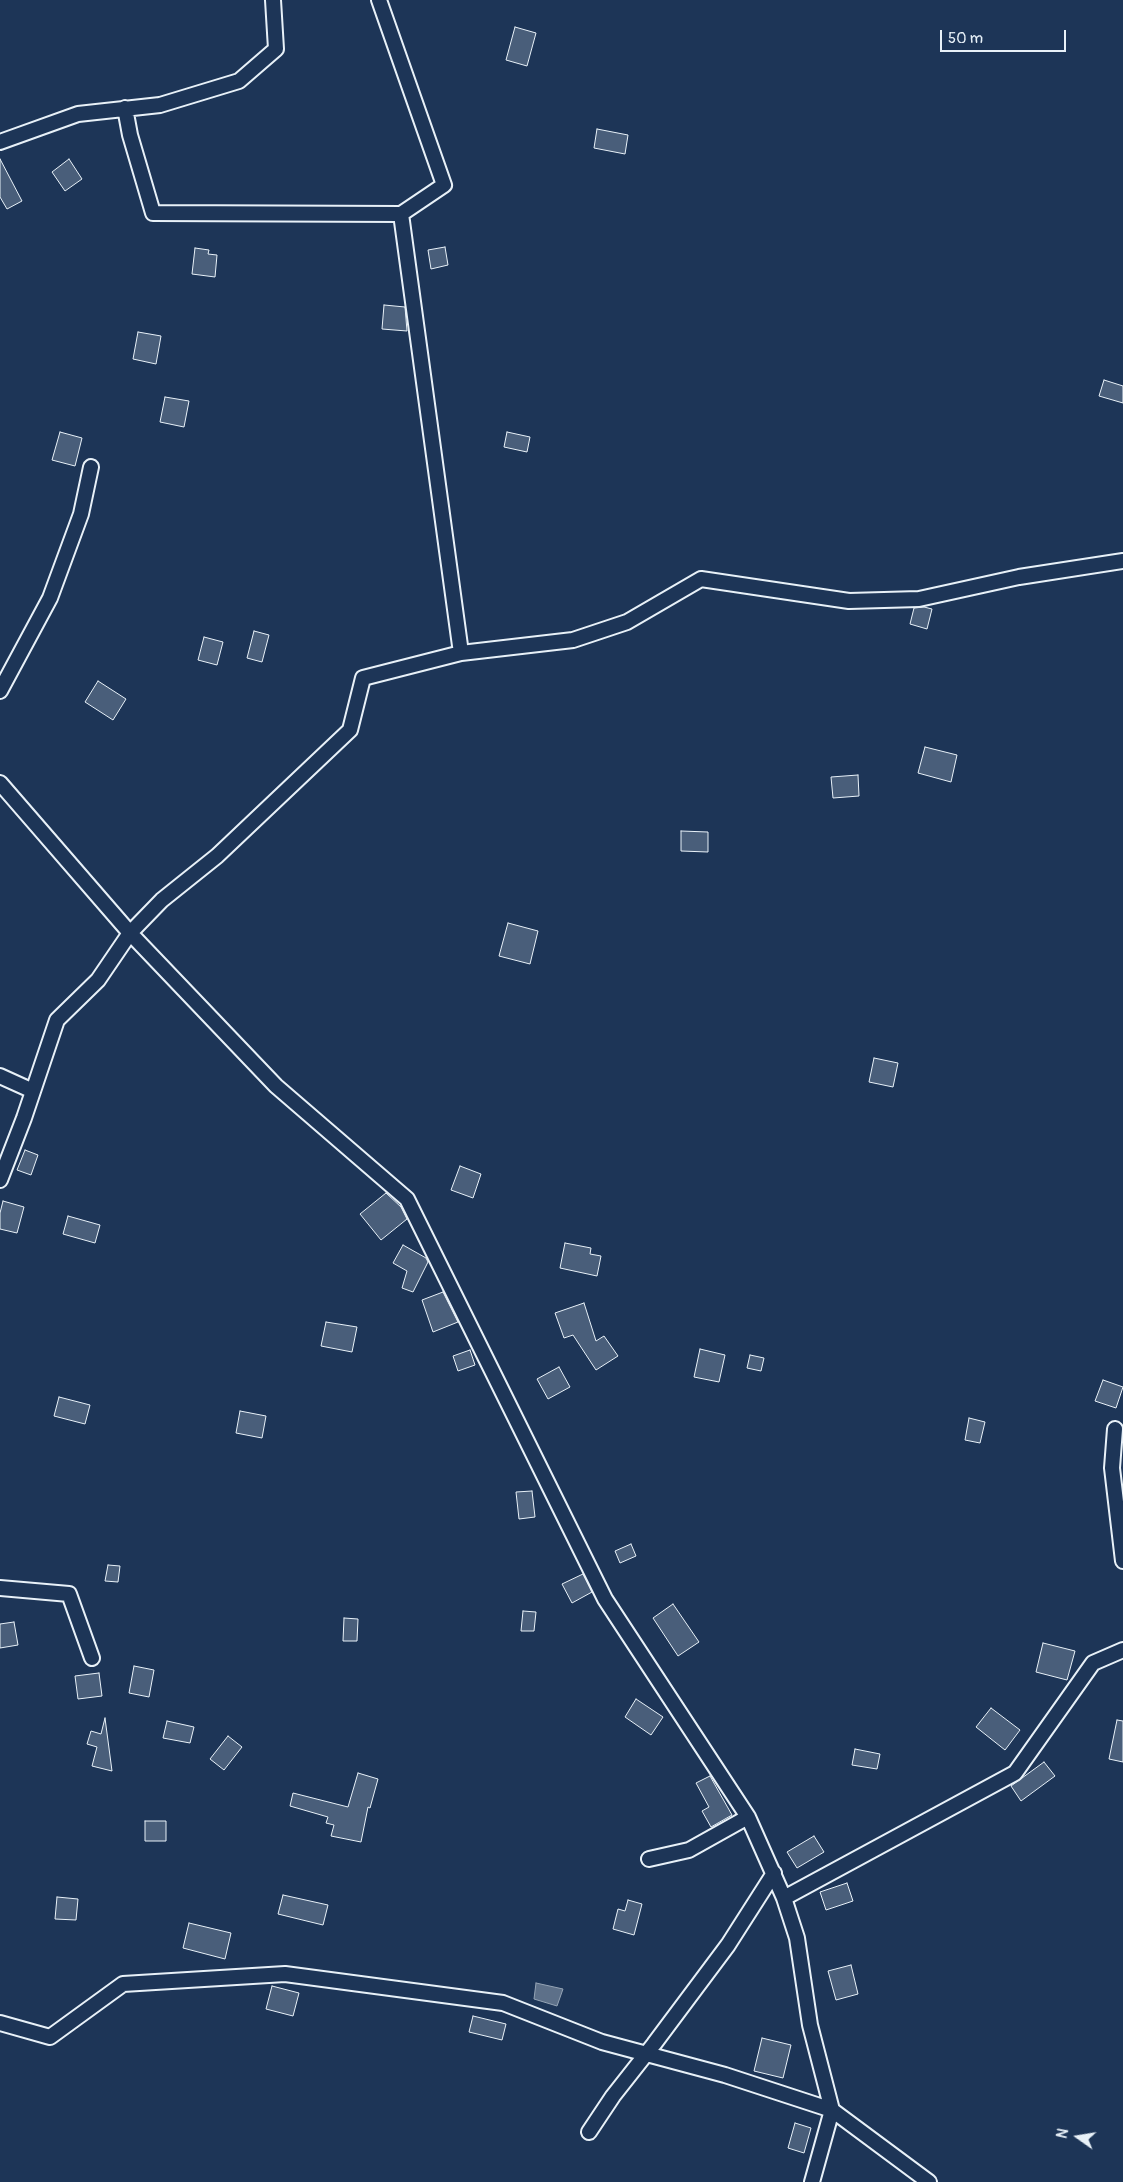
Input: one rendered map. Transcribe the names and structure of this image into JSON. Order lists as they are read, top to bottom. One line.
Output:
{"scale_bar":"50 m","north":"left"}
